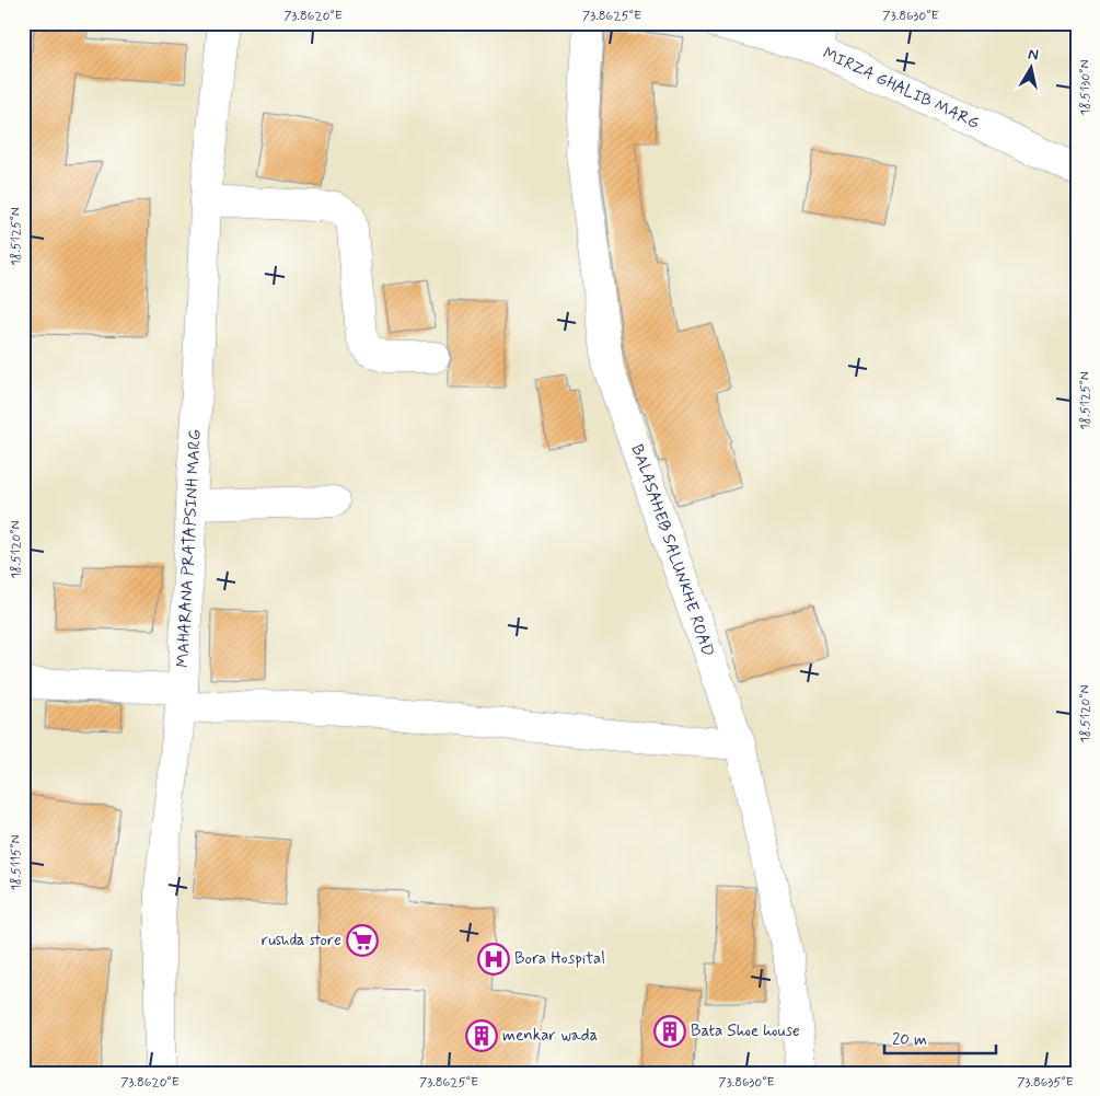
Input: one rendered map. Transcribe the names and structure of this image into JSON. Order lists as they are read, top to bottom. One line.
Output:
{"streets":{"street":["MIRZA GHALIB MARG","MAHARANA PRATAPSINH MARG","BALASAHEB SALUNKHE ROAD"]},"places":{"supermarket":["rushda store"],"hospital":["Bora Hospital"],"building":["Bata Shoe house","menkar wada"]},"scale_bar":"20 m","north":"top","coordinates":["73.8620°E","73.8625°E","73.8630°E","18.5130°N","18.5125°N","18.5120°N","18.5115°N","73.8635°E"]}
